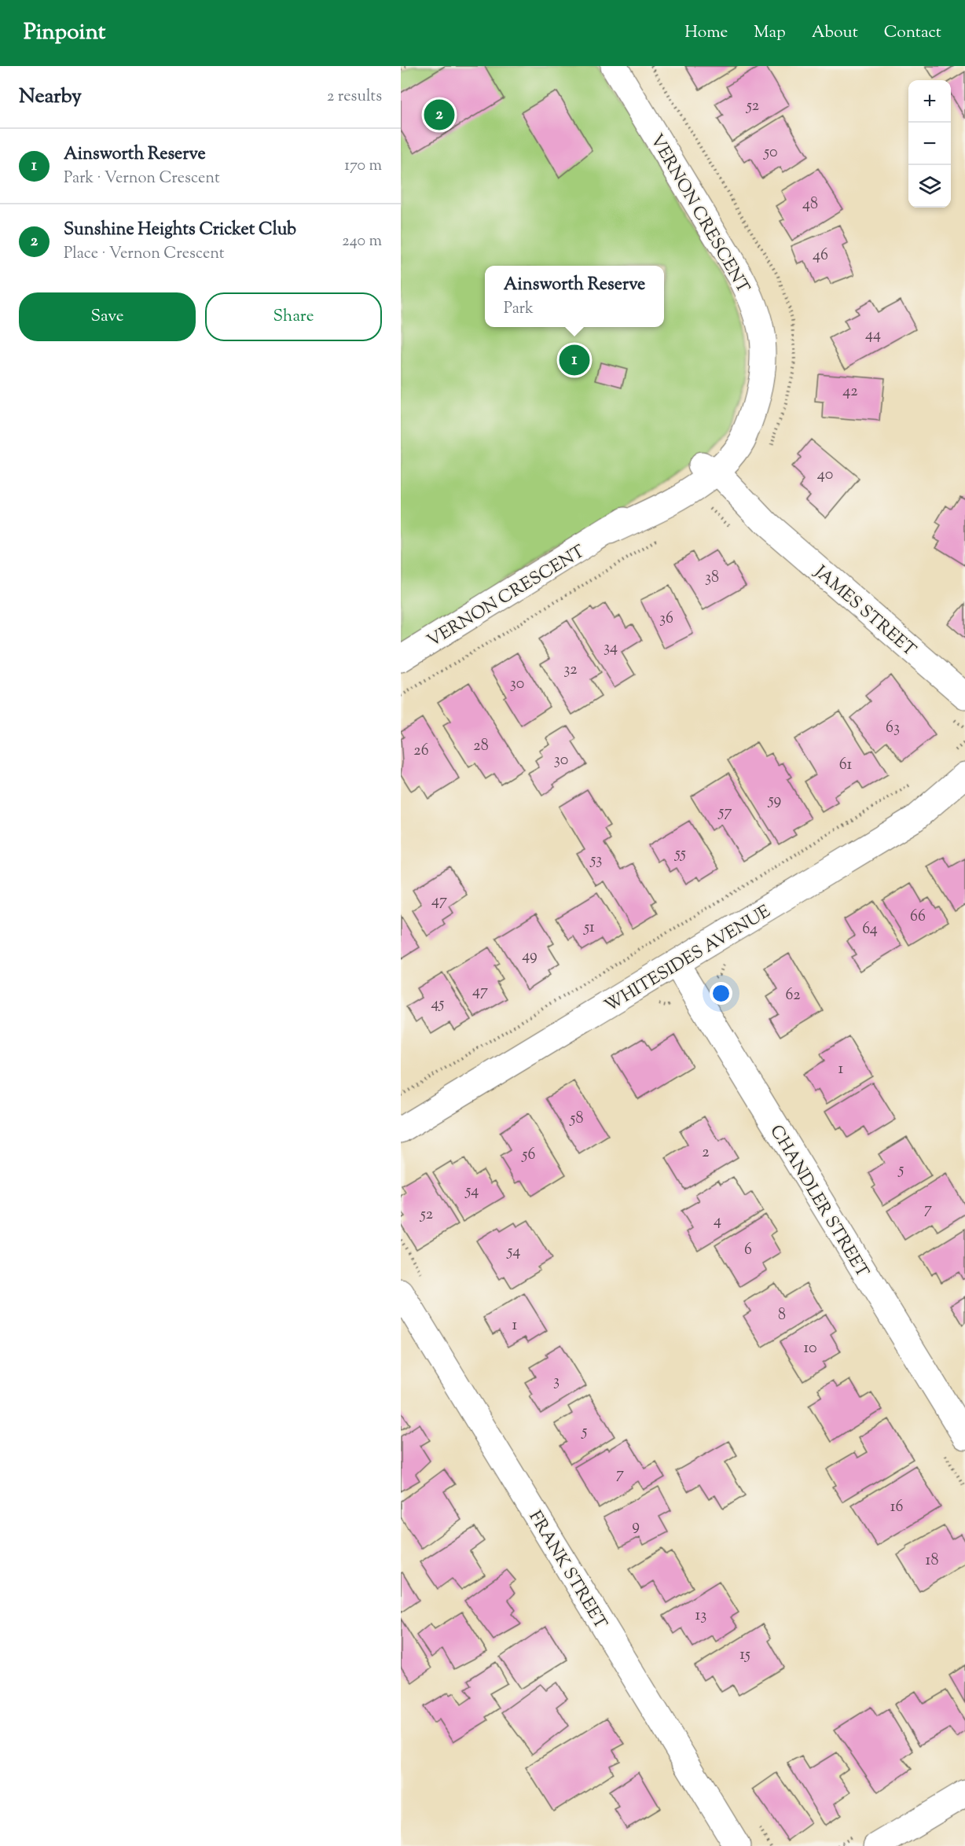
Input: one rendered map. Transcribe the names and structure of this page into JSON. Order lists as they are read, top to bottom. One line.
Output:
{"streets":{"street":["VERNON CRESCENT","JAMES STREET","WHITESIDES AVENUE","CHANDLER STREET","FRANK STREET"]},"crossings":[["VERNON CRESCENT","JAMES STREET"],["WHITESIDES AVENUE","CHANDLER STREET"]],"house_numbers":["52","50","48","46","44","42","40","38","36","34","32","30","63","28","26","30","61","59","57","55","53","47","66","51","64","49","47","62","45","1","58","2","56","5","54","7","52","4","6","54","8","1","10","3","5","7","16","9","18","13","15"],"page":{"header":"Pinpoint","nav":["Home","Map","About","Contact"],"heading":["Nearby","2 results"],"map_buttons":["+","−"],"pins":["2","1"],"list":[{"mark":"1","name":"Ainsworth Reserve","note":"Park · Vernon Crescent","value":"170 m"},{"mark":"2","name":"Sunshine Heights Cricket Club","note":"Place · Vernon Crescent","value":"240 m"}],"popup":["Ainsworth Reserve","Park"],"buttons":["Save","Share"]}}
